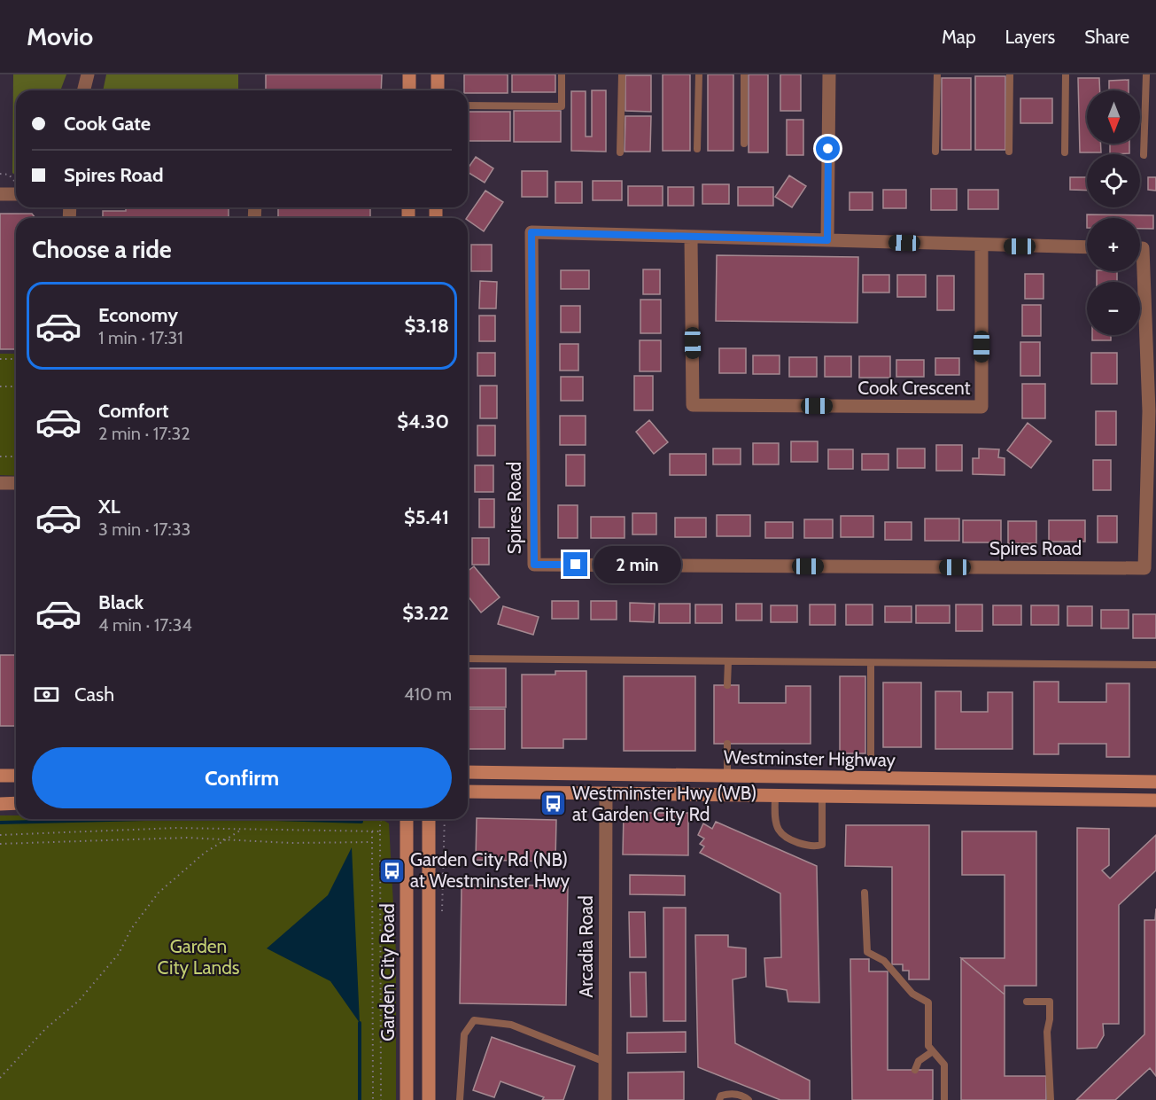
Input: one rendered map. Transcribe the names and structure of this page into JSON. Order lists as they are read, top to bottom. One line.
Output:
{"streets":{"main road":["Westminster Highway","Garden City Road"],"street":["Cook Crescent","Spires Road","Arcadia Road"]},"crossings":[["Cook Crescent","Spires Road"],["Westminster Highway","Arcadia Road"]],"parks":["Garden City Lands"],"places":{"bus stop":["Westminster Hwy (WB) at Garden City Rd","Garden City Rd (NB) at Westminster Hwy"]},"north":"bottom","page":{"header":"Movio","nav":["Map","Layers","Share"],"map_buttons":["+","−"],"banner":["Cook Gate","Spires Road"],"heading":"Choose a ride","list":[{"name":"Economy","note":"1 min · 17:31","value":"$3.18"},{"name":"Comfort","note":"2 min · 17:32","value":"$4.30"},{"name":"XL","note":"3 min · 17:33","value":"$5.41"},{"name":"Black","note":"4 min · 17:34","value":"$3.22"}],"bubble":"2 min","pay":["Cash","410 m"],"buttons":"Confirm"}}
